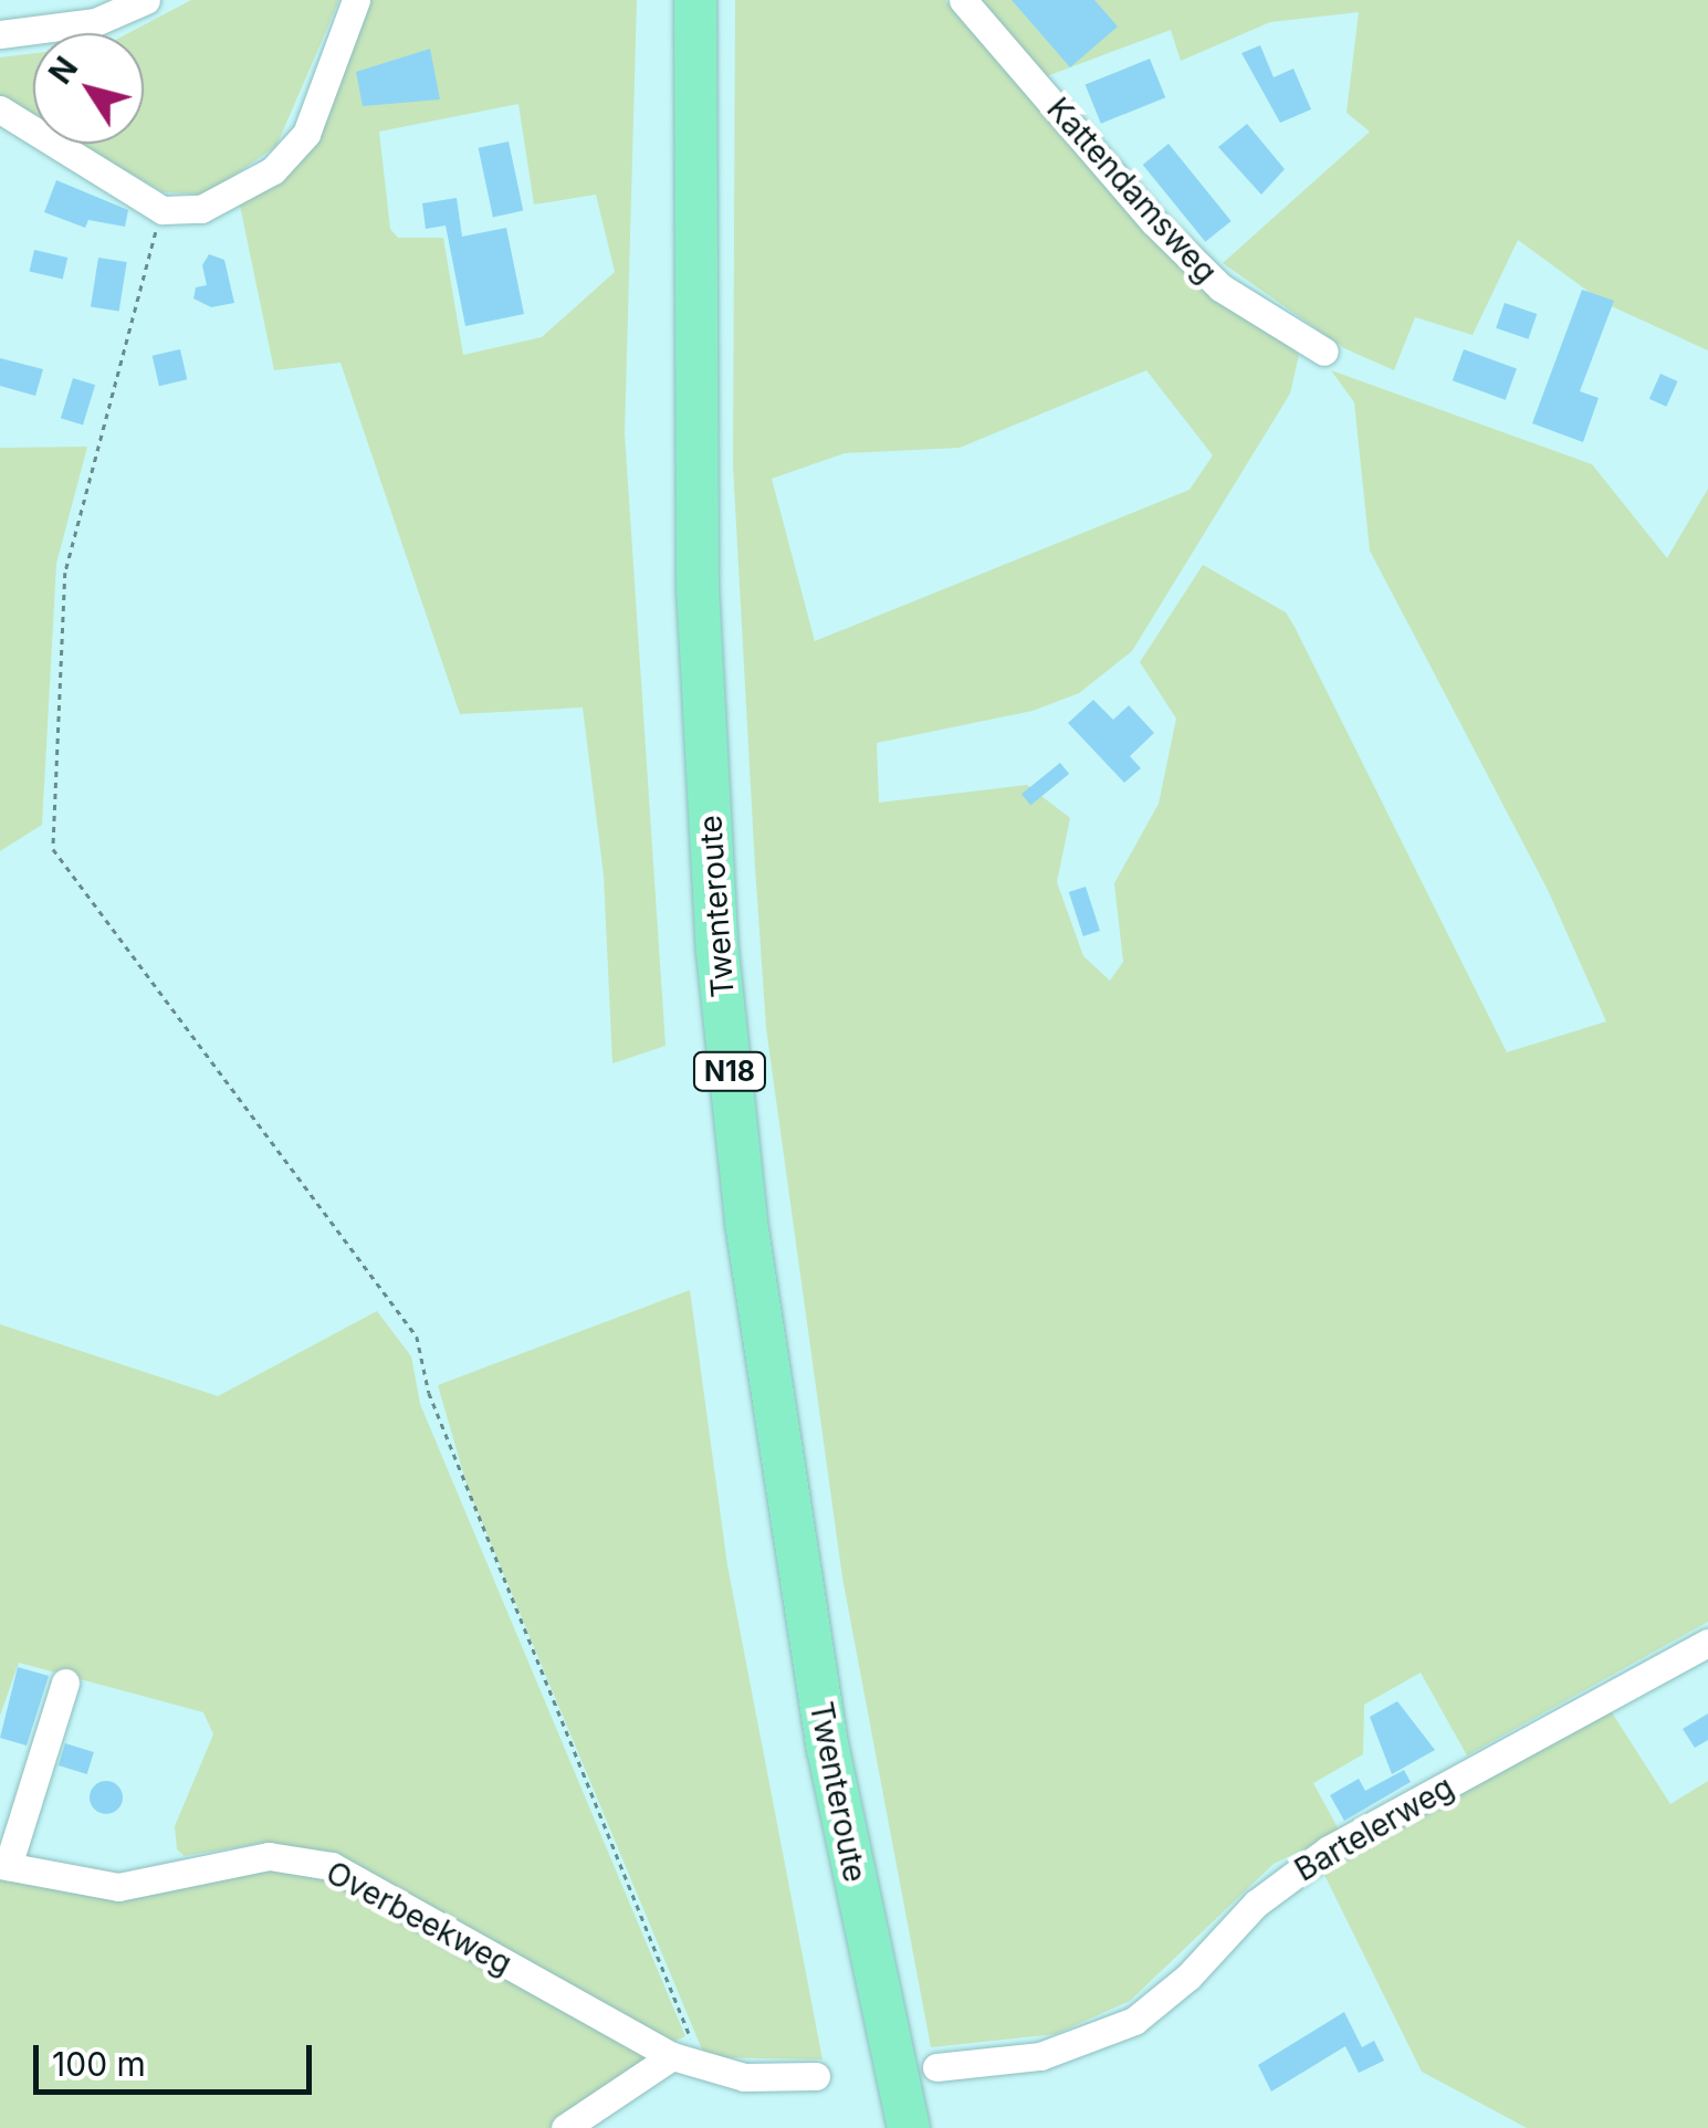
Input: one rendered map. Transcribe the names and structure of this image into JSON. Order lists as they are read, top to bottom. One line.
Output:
{"streets":{"highway":["Twenteroute","N18"],"street":["Kattendamsweg","Bartelerweg","Overbeekweg"]},"scale_bar":"100 m","north":"top left"}
